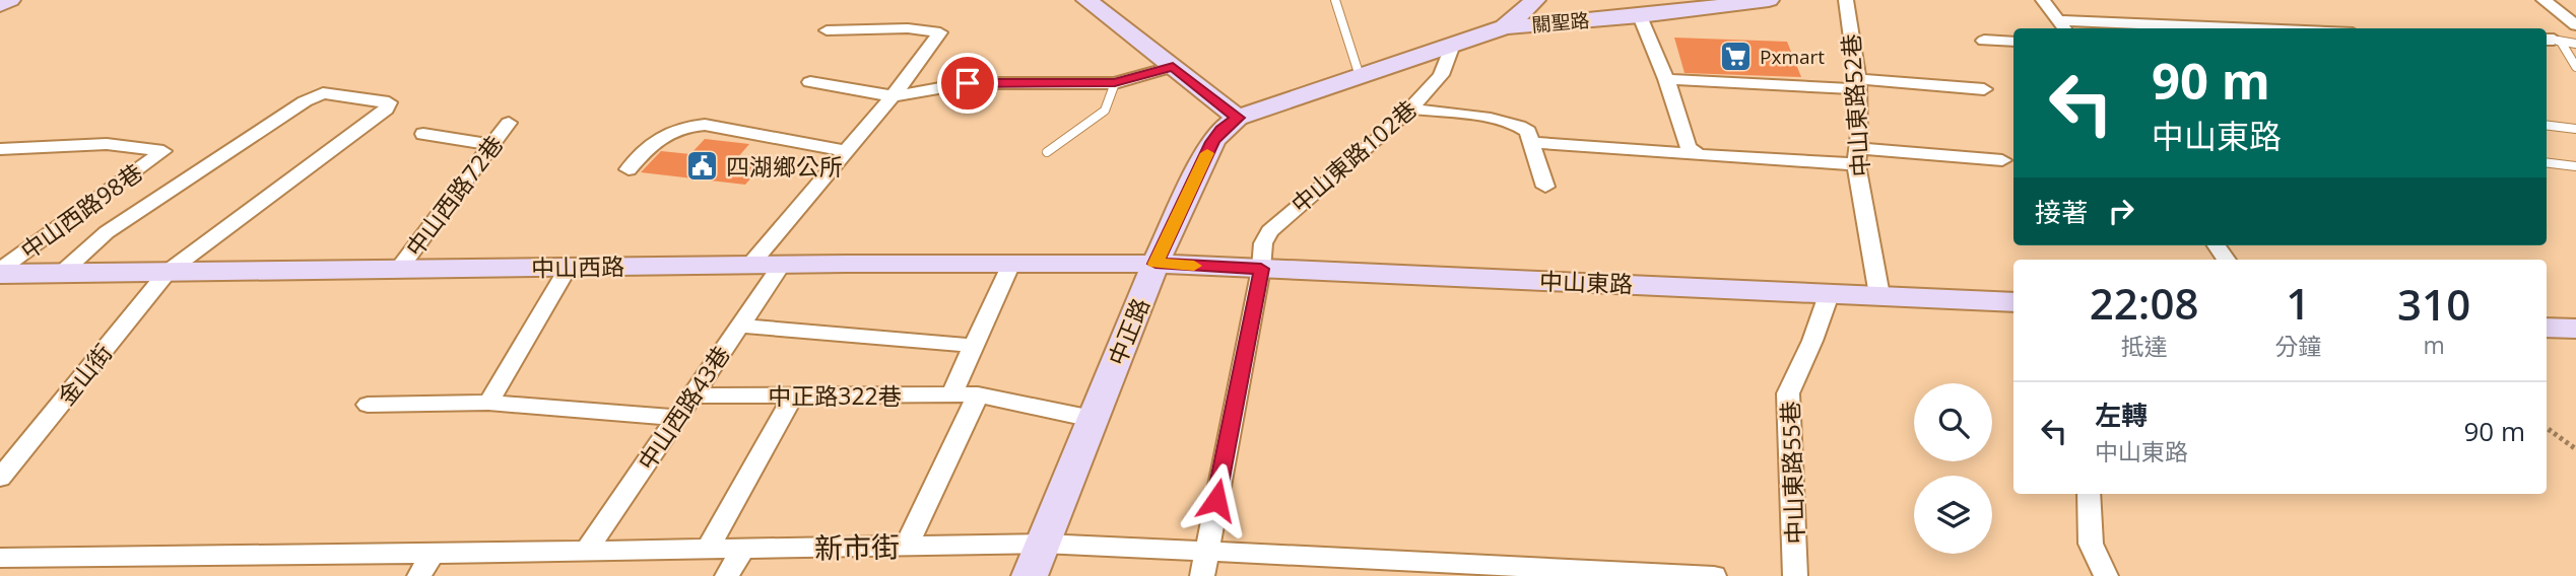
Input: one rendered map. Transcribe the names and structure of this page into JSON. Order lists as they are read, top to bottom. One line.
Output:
{"streets":{"main road":["關聖路","中山西路","中山東路","中正路"],"street":["中山東路52巷","中山東路102巷","中山西路72巷","中山西路98巷","金山街","中正路322巷","中山西路43巷","中山東路55巷","新市街"]},"crossings":[["關聖路","中山東路102巷"],["關聖路","中正路"],["中山東路52巷","中山東路"],["中山東路102巷","中山東路"],["中山東路102巷","新市街"],["中山西路72巷","中山西路"],["中山西路98巷","中山西路"],["中山西路","中山東路"],["中山西路","中正路"],["中山西路","金山街"],["中山西路","中山西路43巷"],["中山東路","中正路"],["中山東路","中山東路55巷"],["中正路","中正路322巷"],["中正路","新市街"],["中正路322巷","中山西路43巷"],["中山西路43巷","新市街"]],"places":{"supermarket":["Pxmart"],"public building":["四湖鄉公所"]},"page":{"turn":["90 m","中山東路"],"then":"接著","eta":["22:08","抵達","1","分鐘","310","m"],"list":[{"name":"左轉","note":"中山東路","value":"90 m"}]}}
